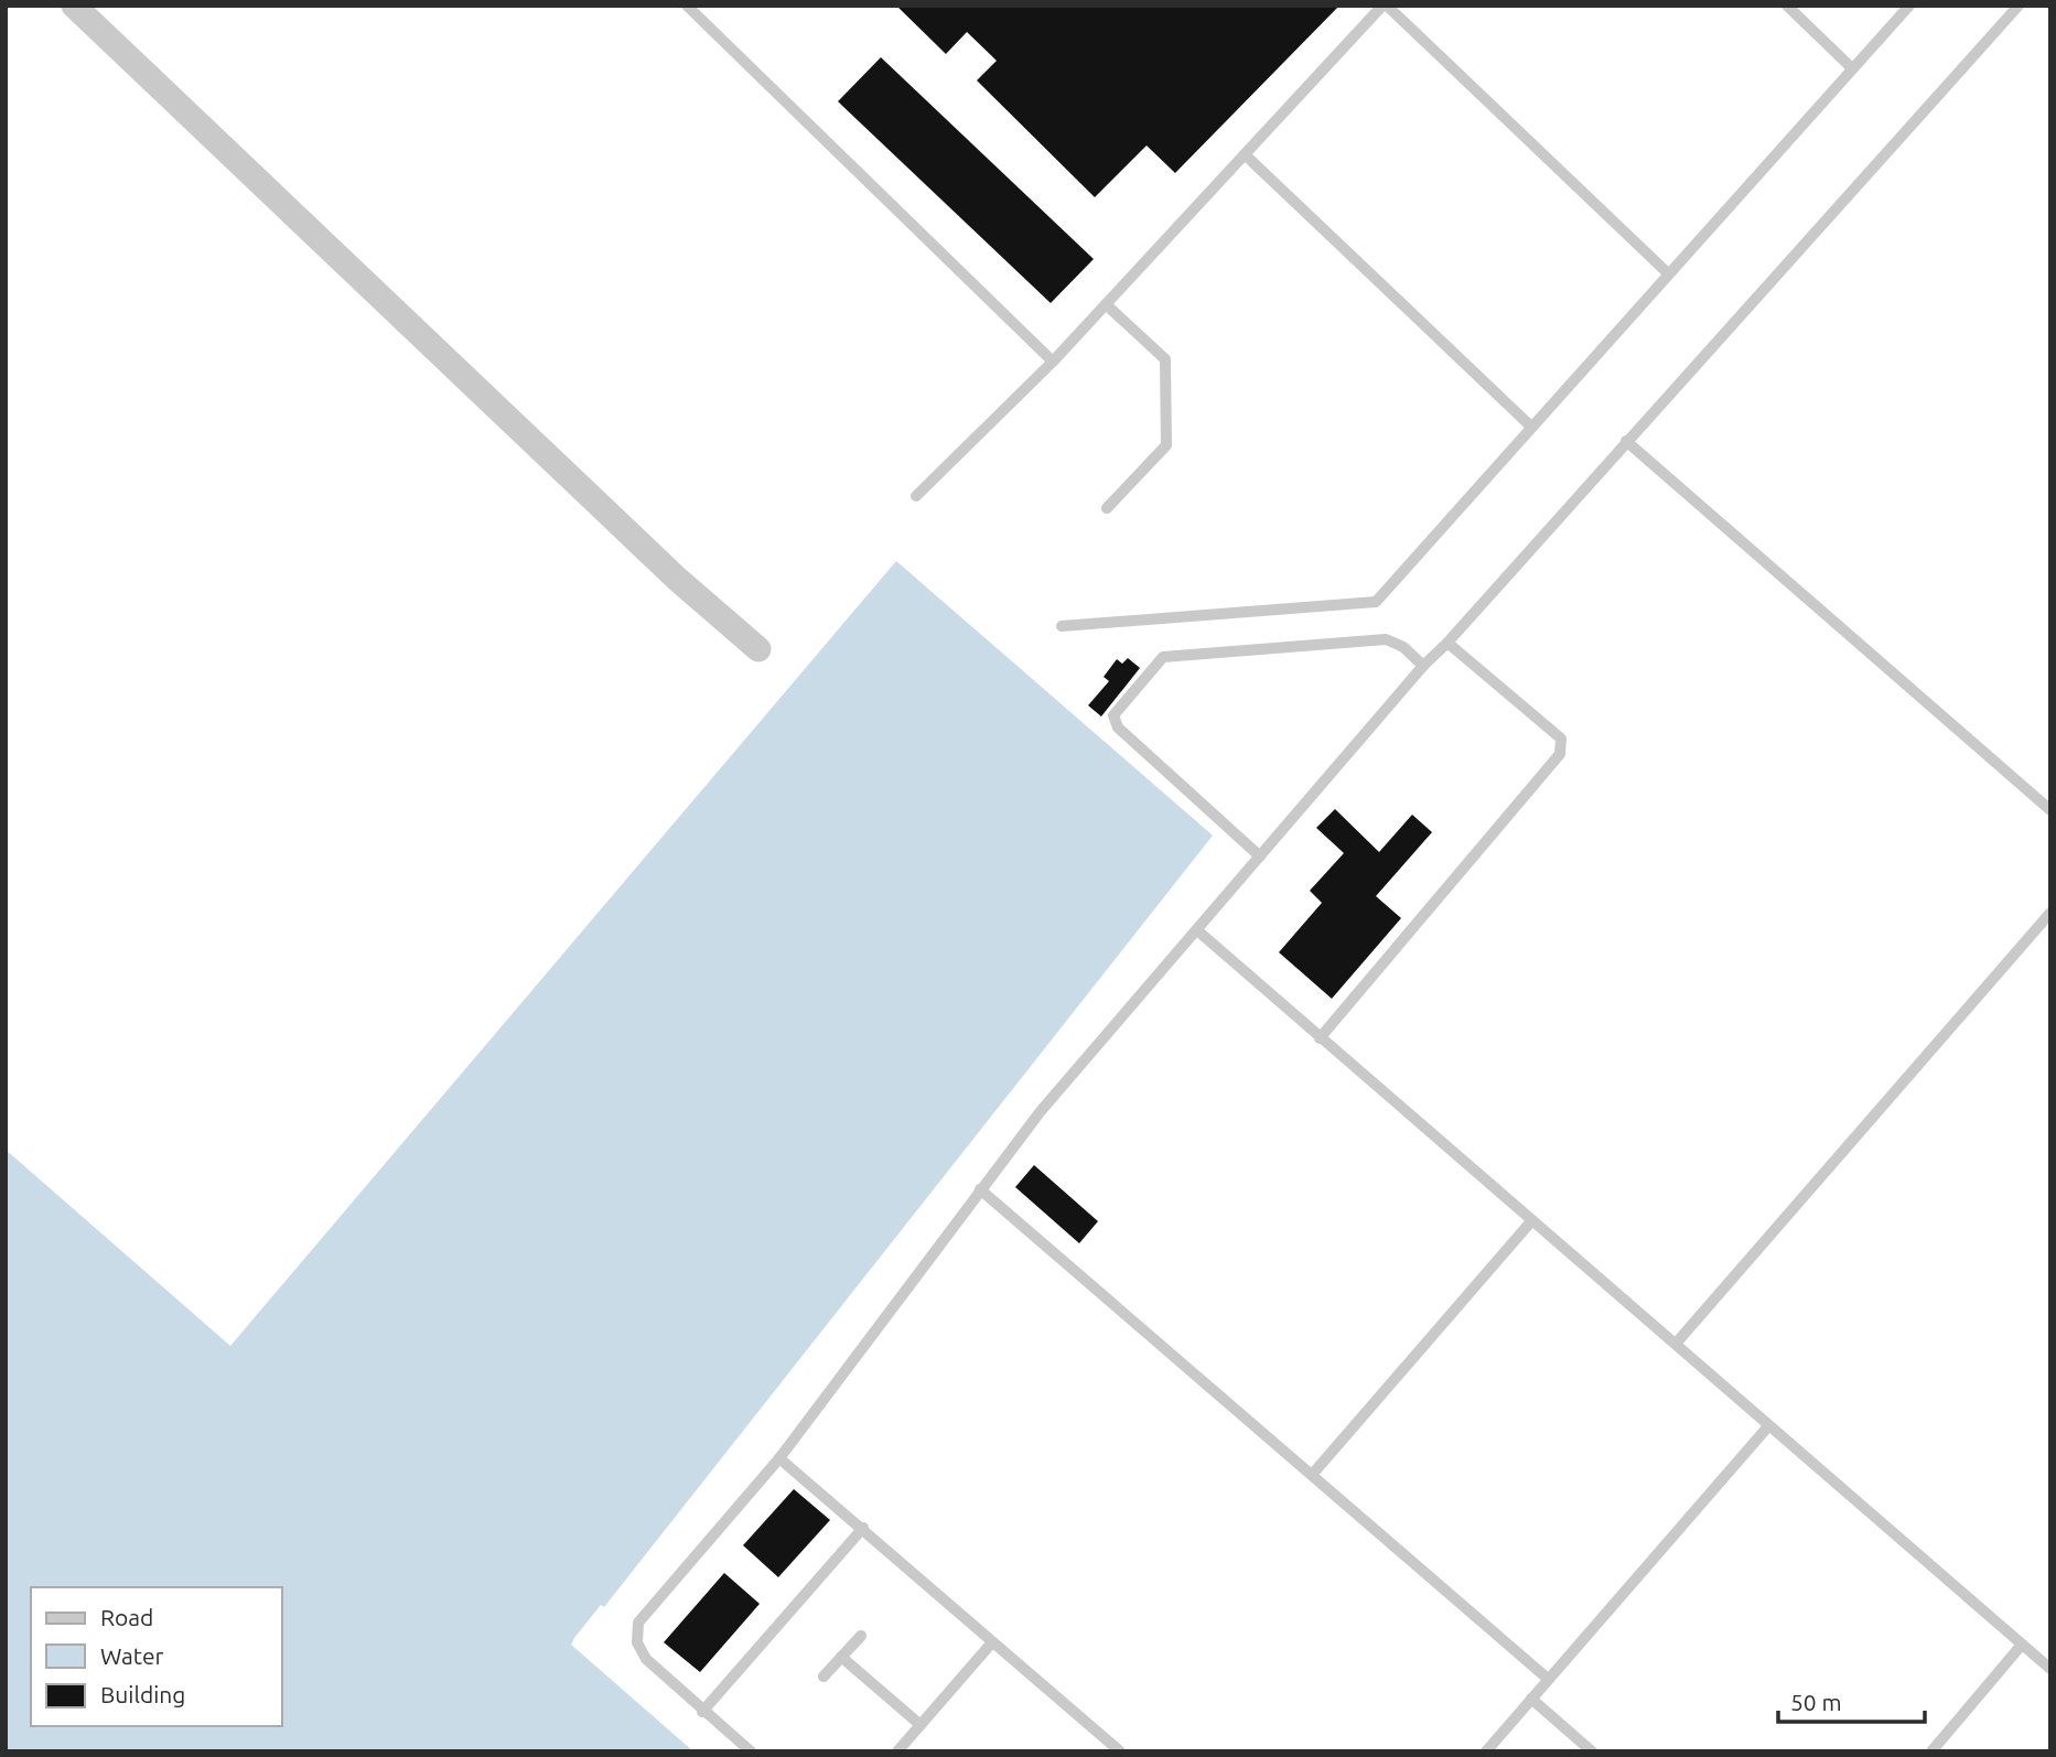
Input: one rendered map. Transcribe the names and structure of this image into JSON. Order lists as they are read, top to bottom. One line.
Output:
{"legend":["Road","Water","Building"],"scale_bar":"50 m"}
